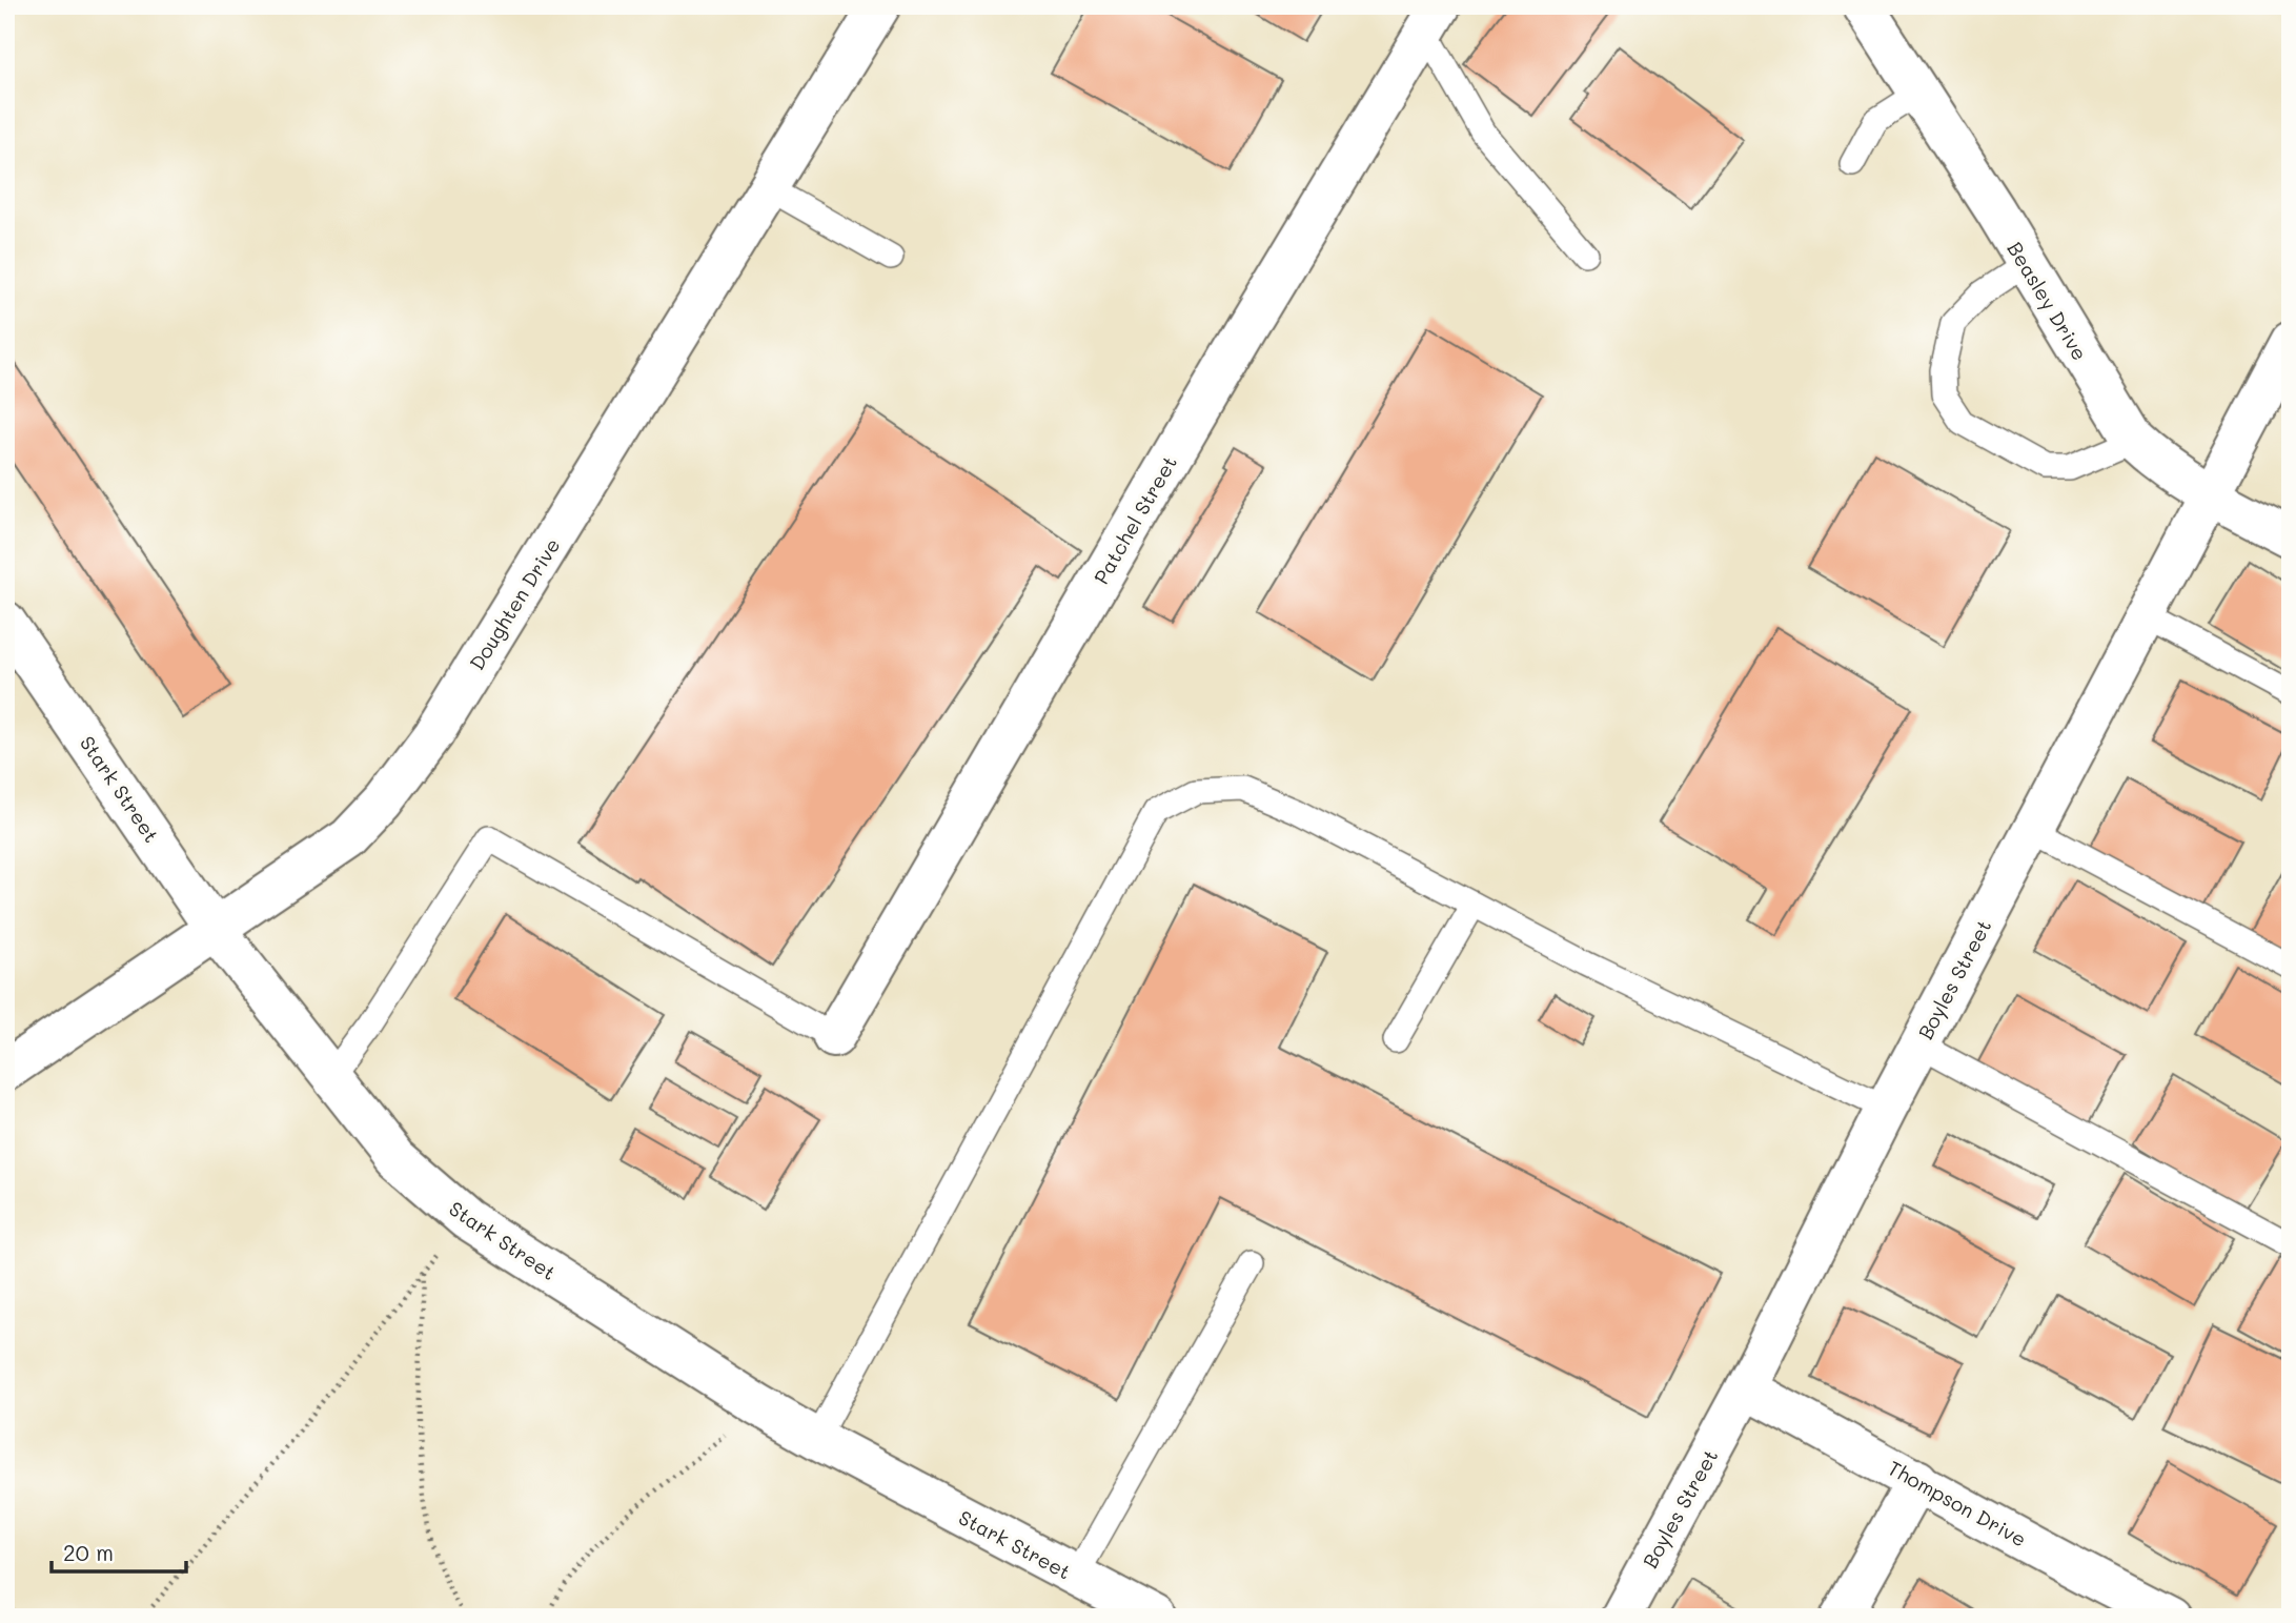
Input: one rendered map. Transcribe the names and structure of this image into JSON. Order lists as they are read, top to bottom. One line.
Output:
{"streets":{"street":["Beasley Drive","Patchel Street","Doughten Drive","Stark Street","Boyles Street","Thompson Drive"]},"crossings":[["Beasley Drive","Boyles Street"],["Doughten Drive","Stark Street"],["Boyles Street","Thompson Drive"]],"scale_bar":"20 m"}
